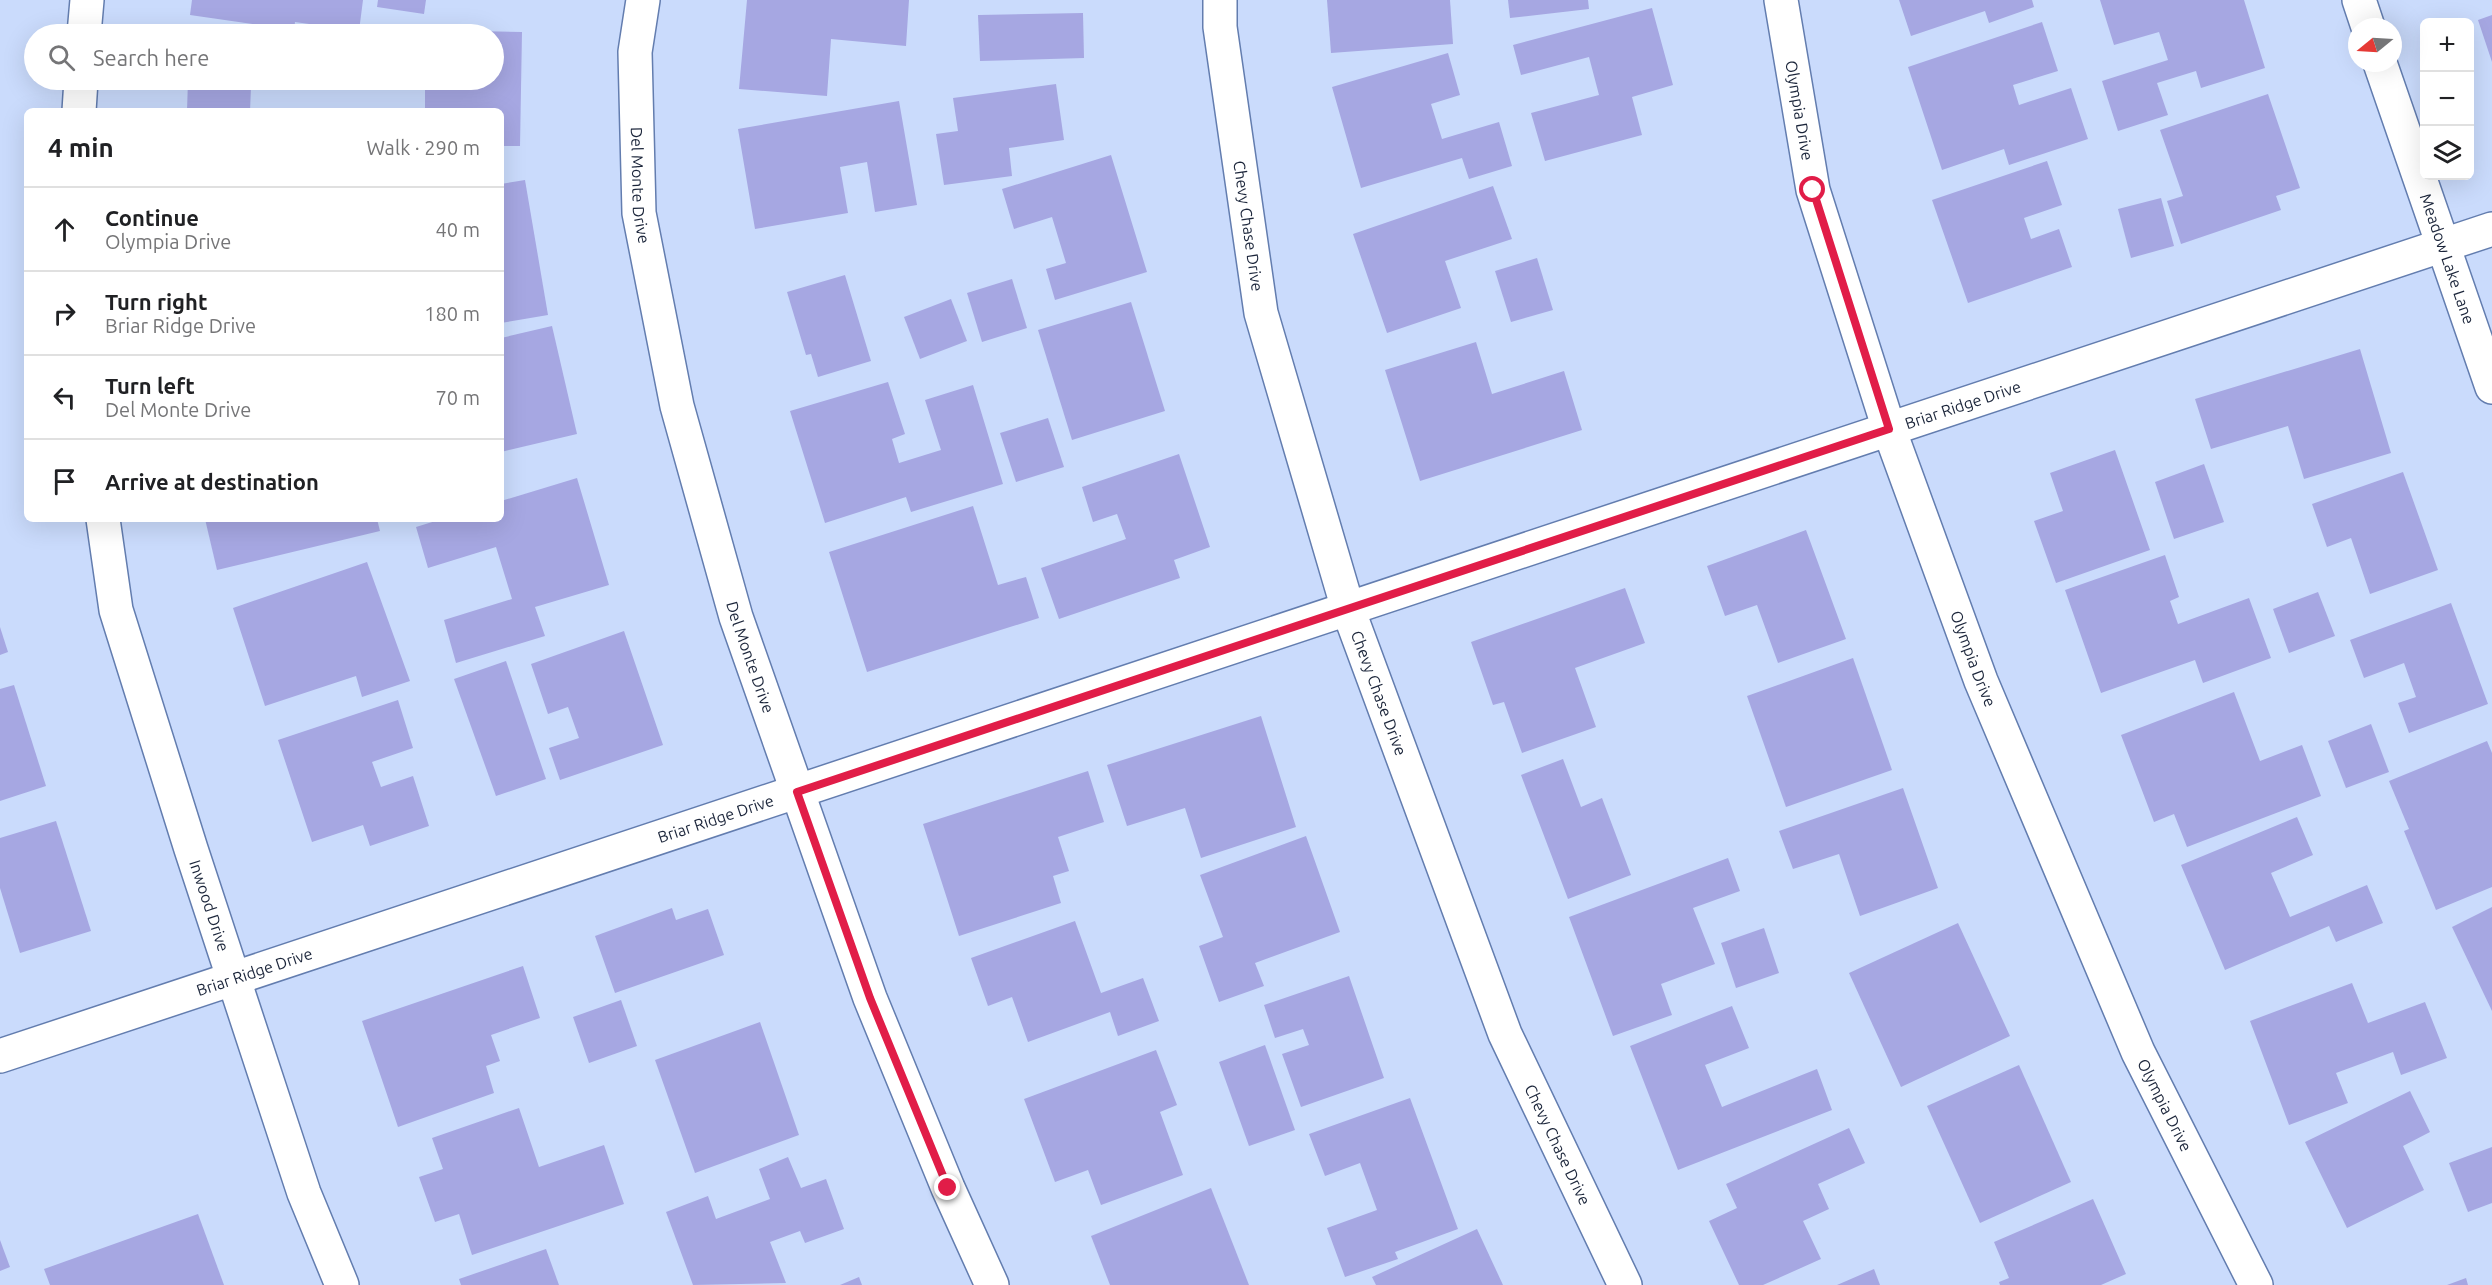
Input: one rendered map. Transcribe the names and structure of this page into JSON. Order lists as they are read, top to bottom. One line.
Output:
{"streets":{"street":["Olympia Drive","Del Monte Drive","Chevy Chase Drive","Meadow Lake Lane","Briar Ridge Drive","Inwood Drive"]},"crossings":[["Olympia Drive","Briar Ridge Drive"],["Del Monte Drive","Briar Ridge Drive"],["Chevy Chase Drive","Briar Ridge Drive"],["Meadow Lake Lane","Briar Ridge Drive"],["Briar Ridge Drive","Inwood Drive"]],"north":"left","page":{"map_buttons":["+","−"],"search":"Search here","heading":["4 min","Walk · 290 m"],"list":[["Continue","Olympia Drive","40 m"],["Turn right","Briar Ridge Drive","180 m"],["Turn left","Del Monte Drive","70 m"],"Arrive at destination"]}}
